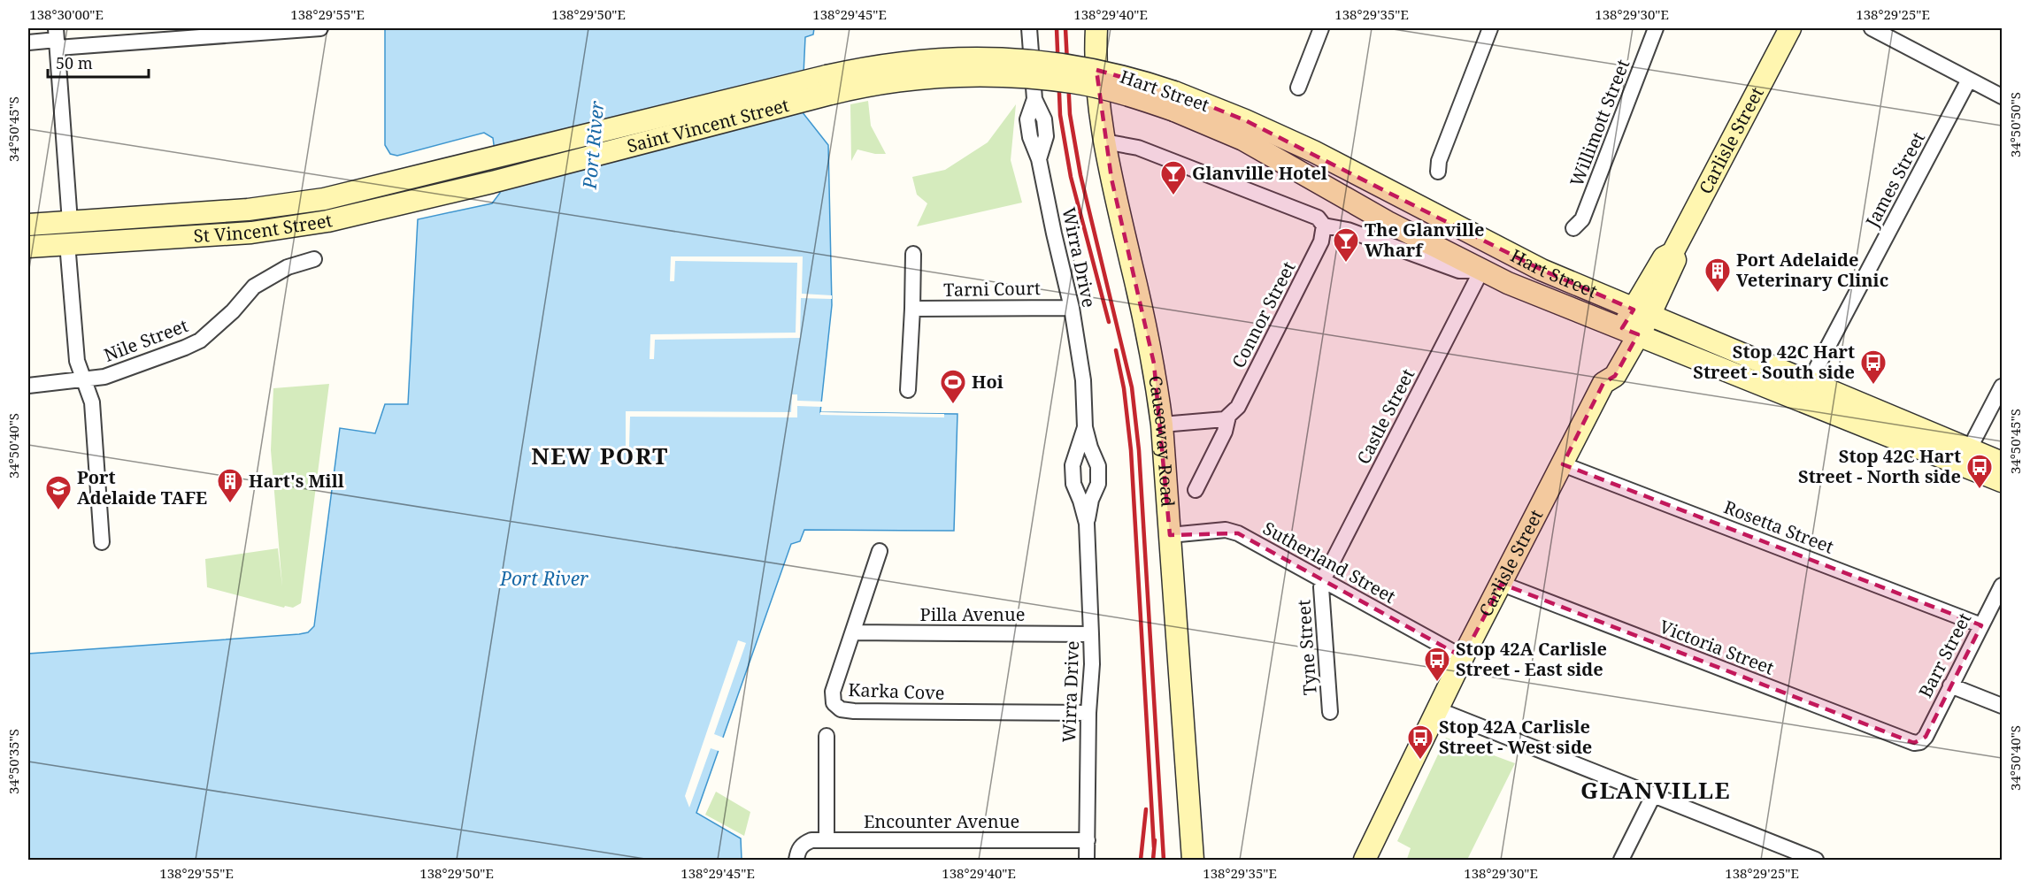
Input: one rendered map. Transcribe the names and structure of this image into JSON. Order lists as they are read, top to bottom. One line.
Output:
{"streets":{"main road":["Hart Street","Saint Vincent Street","Carlisle Street","St Vincent Street","Causeway Road"],"street":["Willimott Street","James Street","Wirra Drive","Tarni Court","Connor Street","Nile Street","Castle Street","Rosetta Street","Sutherland Street","Pilla Avenue","Tyne Street","Victoria Street","Barr Street","Karka Cove","Encounter Avenue"]},"crossings":[["Hart Street","Saint Vincent Street"],["Hart Street","Carlisle Street"],["Hart Street","James Street"],["Hart Street","Connor Street"],["Hart Street","Castle Street"],["Hart Street","Causeway Road"],["Saint Vincent Street","St Vincent Street"],["Carlisle Street","Rosetta Street"],["Carlisle Street","Sutherland Street"],["Carlisle Street","Victoria Street"],["Wirra Drive","Tarni Court"],["Wirra Drive","Pilla Avenue"],["Wirra Drive","Karka Cove"],["Wirra Drive","Encounter Avenue"],["Castle Street","Sutherland Street"],["Castle Street","Tyne Street"],["Causeway Road","Sutherland Street"],["Rosetta Street","Barr Street"],["Sutherland Street","Tyne Street"],["Pilla Avenue","Karka Cove"],["Victoria Street","Barr Street"]],"districts":["NEW PORT","GLANVILLE"],"water":["Port River"],"places":{"bar":["Glanville Hotel","The Glanville Wharf"],"building":["Port Adelaide Veterinary Clinic","Hart's Mill"],"bus stop":["Stop 42C Hart Street - South side","Stop 42C Hart Street - North side","Stop 42A Carlisle Street - East side","Stop 42A Carlisle Street - West side"],"sports":["Hoi"],"school or university":["Port Adelaide TAFE"]},"scale_bar":"50 m","coordinates":["138°30'00\"E","138°29'55\"E","138°29'50\"E","138°29'45\"E","138°29'40\"E","138°29'35\"E","138°29'30\"E","138°29'25\"E","34°50'50\"S","34°50'45\"S","34°50'40\"S","34°50'35\"S"]}
